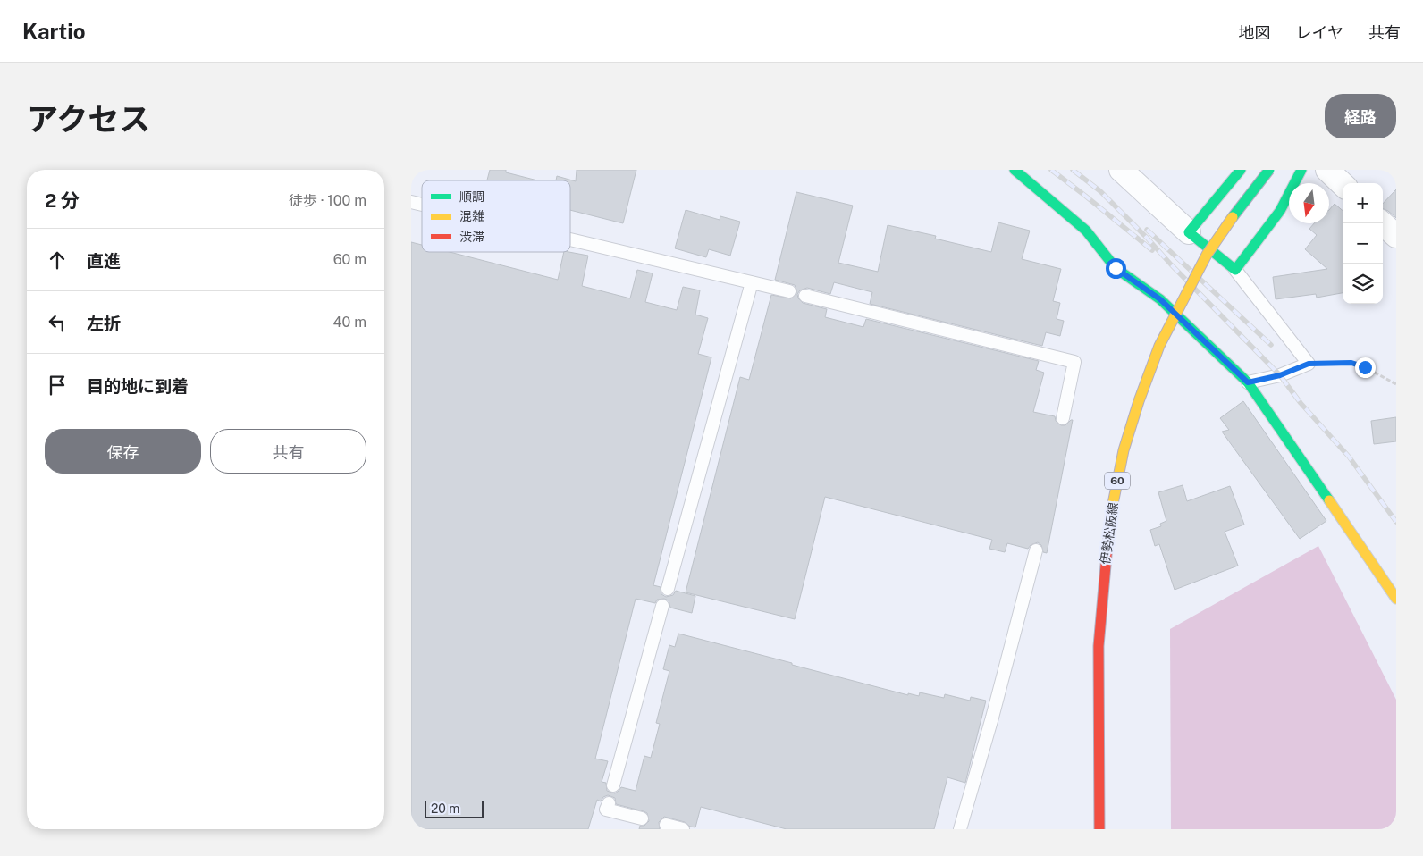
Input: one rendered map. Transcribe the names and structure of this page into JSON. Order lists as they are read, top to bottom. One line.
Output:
{"streets":{"street":["60","伊勢松阪線"]},"legend":["順調","混雑","渋滞"],"scale_bar":"20 m","north":"bottom","page":{"header":"Kartio","nav":["地図","レイヤ","共有"],"title":"アクセス","buttons":["経路",["保存","共有"]],"heading":["2 分","徒歩 · 100 m"],"map_buttons":["+","−"],"list":[["直進","60 m"],["左折","40 m"],"目的地に到着"],"scale":"20 m"}}
